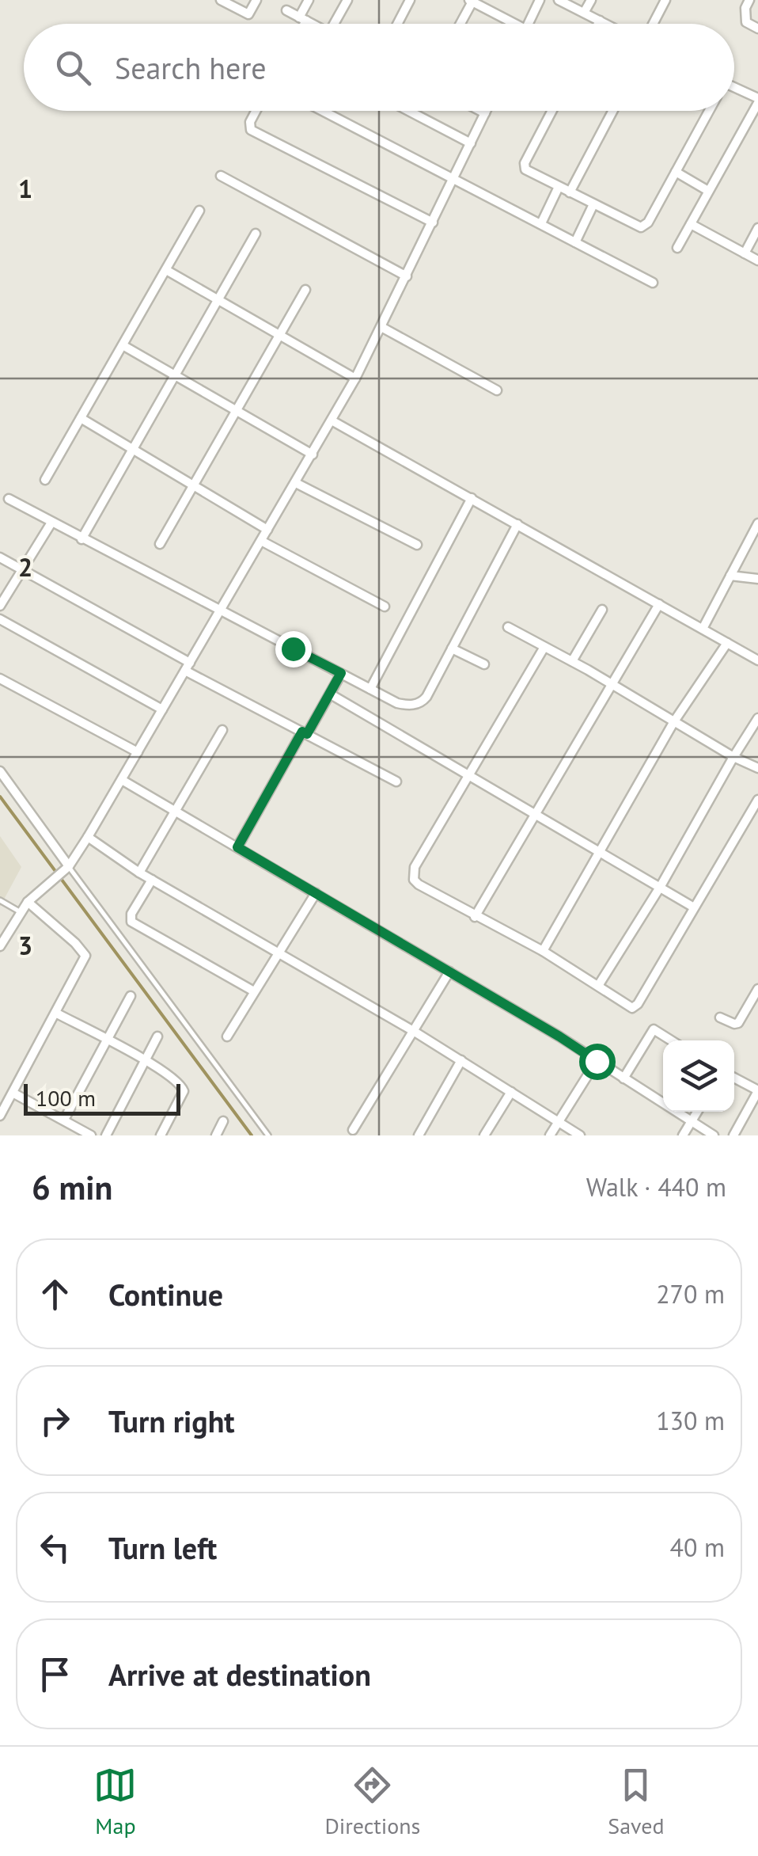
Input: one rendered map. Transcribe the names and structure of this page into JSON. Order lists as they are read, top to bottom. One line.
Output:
{"scale_bar":"100 m","page":{"search":"Search here","scale":"100 m","heading":["6 min","Walk · 440 m"],"list":[["Continue","270 m"],["Turn right","130 m"],["Turn left","40 m"],"Arrive at destination"],"nav":["Map","Directions","Saved"]},"grid":{"rows":["1","2","3"]}}
